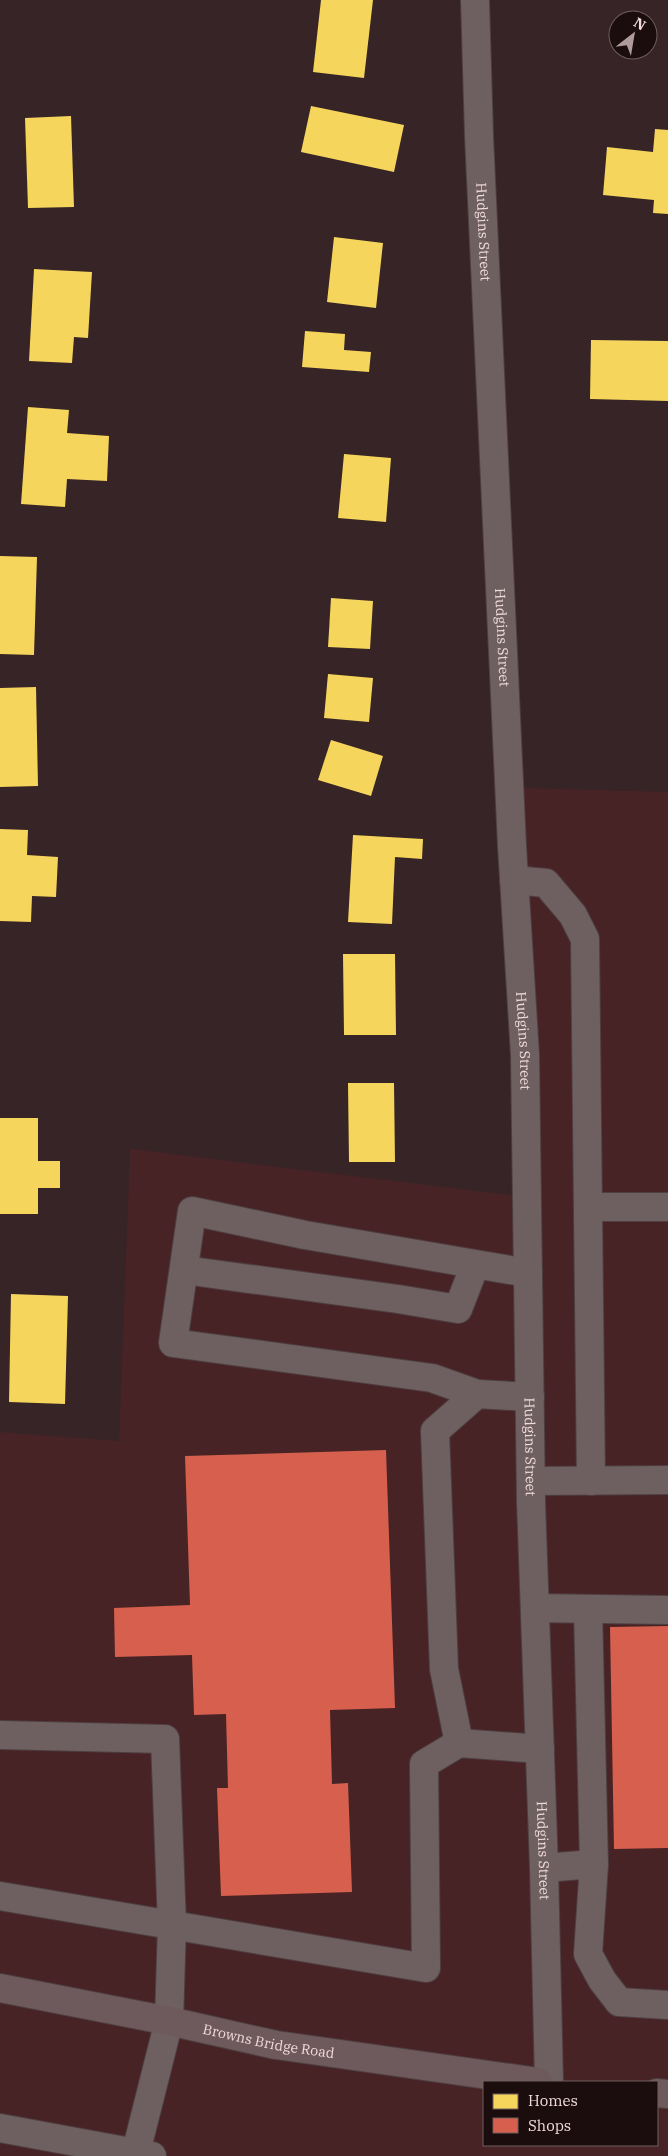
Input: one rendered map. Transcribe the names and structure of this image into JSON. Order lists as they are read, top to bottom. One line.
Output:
{"streets":{"main road":["Browns Bridge Road"],"street":["Hudgins Street"]},"legend":["Homes","Shops"],"north":"top right"}
